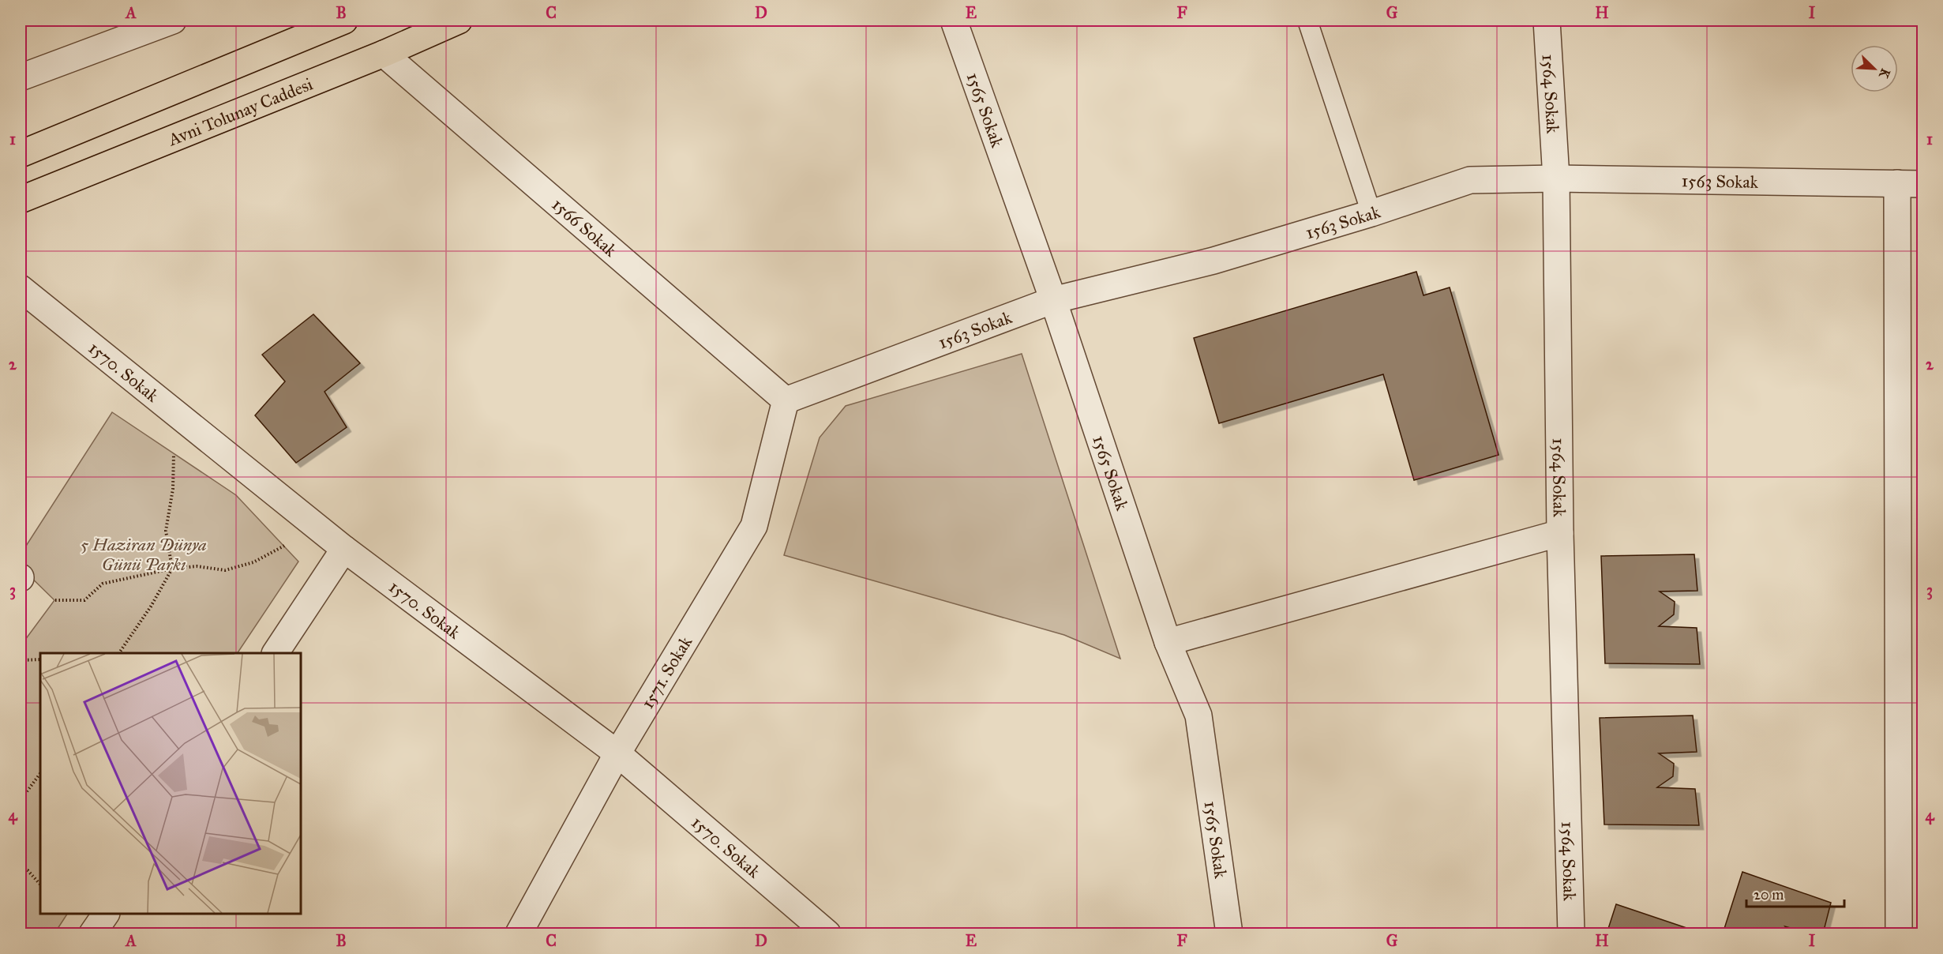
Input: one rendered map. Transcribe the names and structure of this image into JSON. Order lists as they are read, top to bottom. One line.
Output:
{"streets":{"main road":["Avni Tolunay Caddesi"],"street":["1564 Sokak","1565 Sokak","1563 Sokak","1566 Sokak","1570. Sokak","1571. Sokak"]},"crossings":[["1564 Sokak","1563 Sokak"],["1565 Sokak","1563 Sokak"],["Avni Tolunay Caddesi","1566 Sokak"],["1563 Sokak","1566 Sokak"],["1563 Sokak","1571. Sokak"],["1566 Sokak","1571. Sokak"],["1570. Sokak","1571. Sokak"]],"parks":["5 Haziran Dünya Günü Parkı"],"scale_bar":"20 m","north":"bottom right","grid":{"columns":["A","B","C","D","E","F","G","H","I"],"rows":["1","2","3","4"]}}
